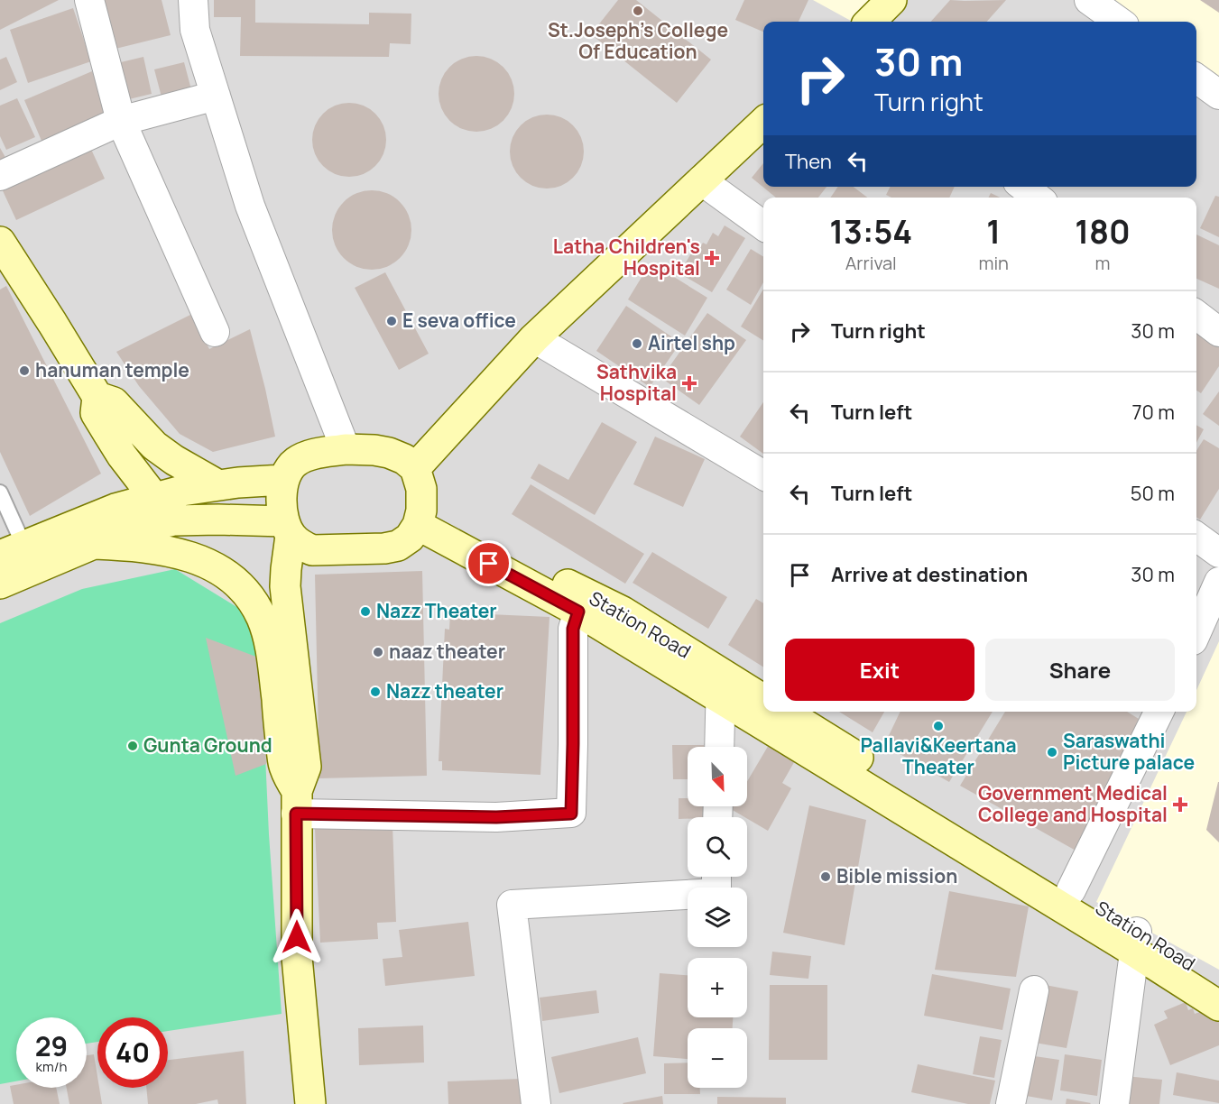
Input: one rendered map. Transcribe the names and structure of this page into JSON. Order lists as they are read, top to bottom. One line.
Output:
{"streets":{"street":["Station Road"]},"places":{"other":["St.Joseph's College Of Education","E seva office","Airtel shp","hanuman temple","Nazz Theater","naaz theater","Nazz theater","Pallavi&Keertana Theater","Gunta Ground","Saraswathi Picture palace","Bible mission"],"health":["Latha Children's Hospital","Sathvika Hospital","Government Medical College and Hospital"]},"north":"bottom right","page":{"turn":["30 m","Turn right"],"then":"Then","eta":["13:54","Arrival","1","min","180","m"],"list":[{"name":"Turn right","value":"30 m"},{"name":"Turn left","value":"70 m"},{"name":"Turn left","value":"50 m"},{"name":"Arrive at destination","value":"30 m"}],"buttons":["Exit","Share"],"map_buttons":["+","−"],"speed":"29 km/h","limit":"40"}}
